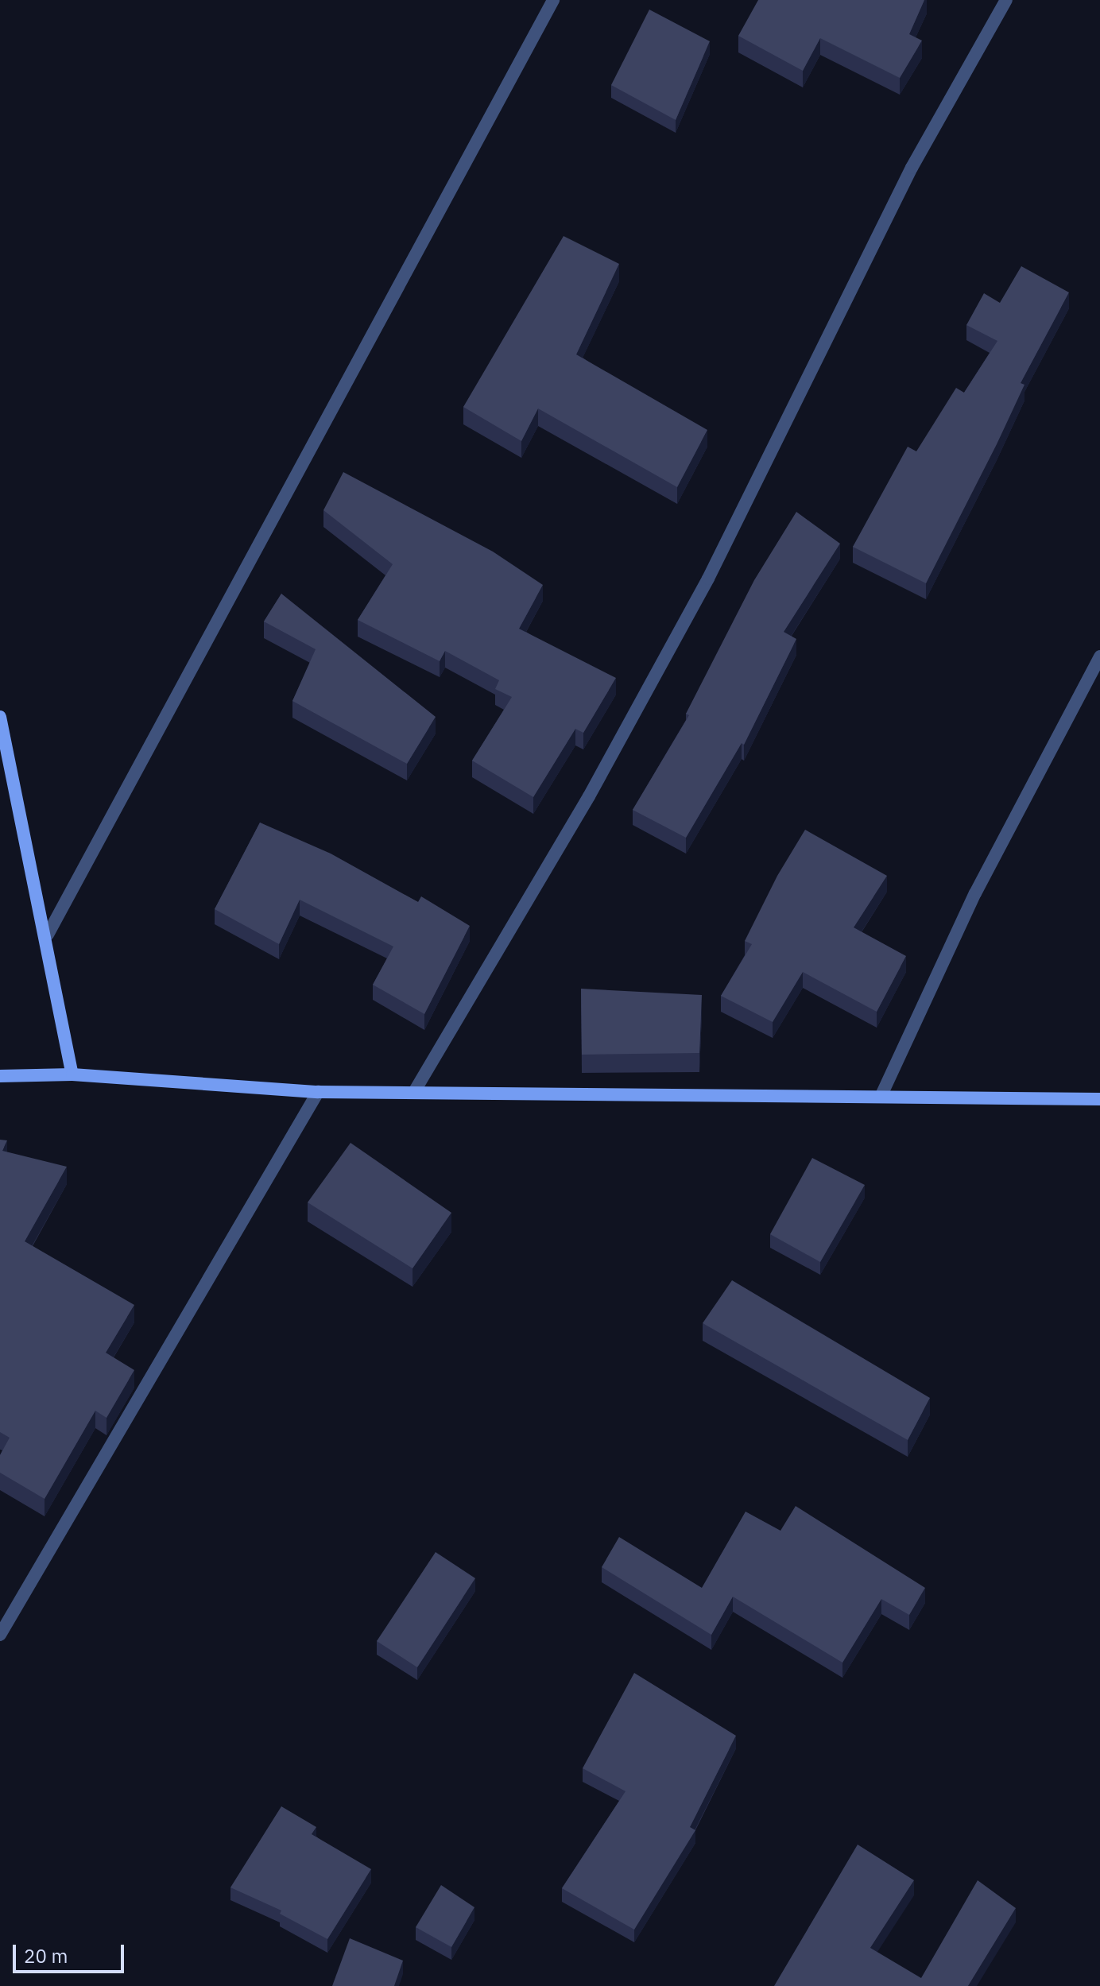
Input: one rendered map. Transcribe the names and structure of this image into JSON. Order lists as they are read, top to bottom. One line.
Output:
{"scale_bar":"20 m"}
